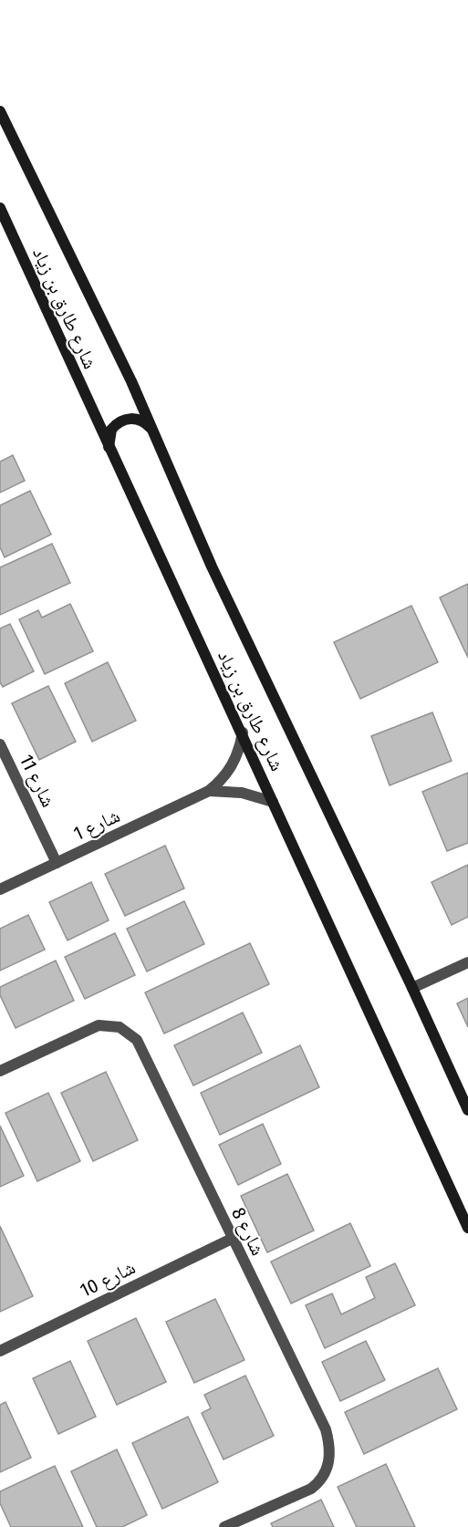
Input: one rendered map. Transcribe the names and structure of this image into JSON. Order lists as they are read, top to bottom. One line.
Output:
{"streets":{"main road":["شارع طارق بن زياد"],"street":["شارع 11","شارع 1","شارع 8","شارع 10"]},"crossings":[["شارع طارق بن زياد","شارع 1"],["شارع 11","شارع 1"],["شارع 8","شارع 10"]]}
